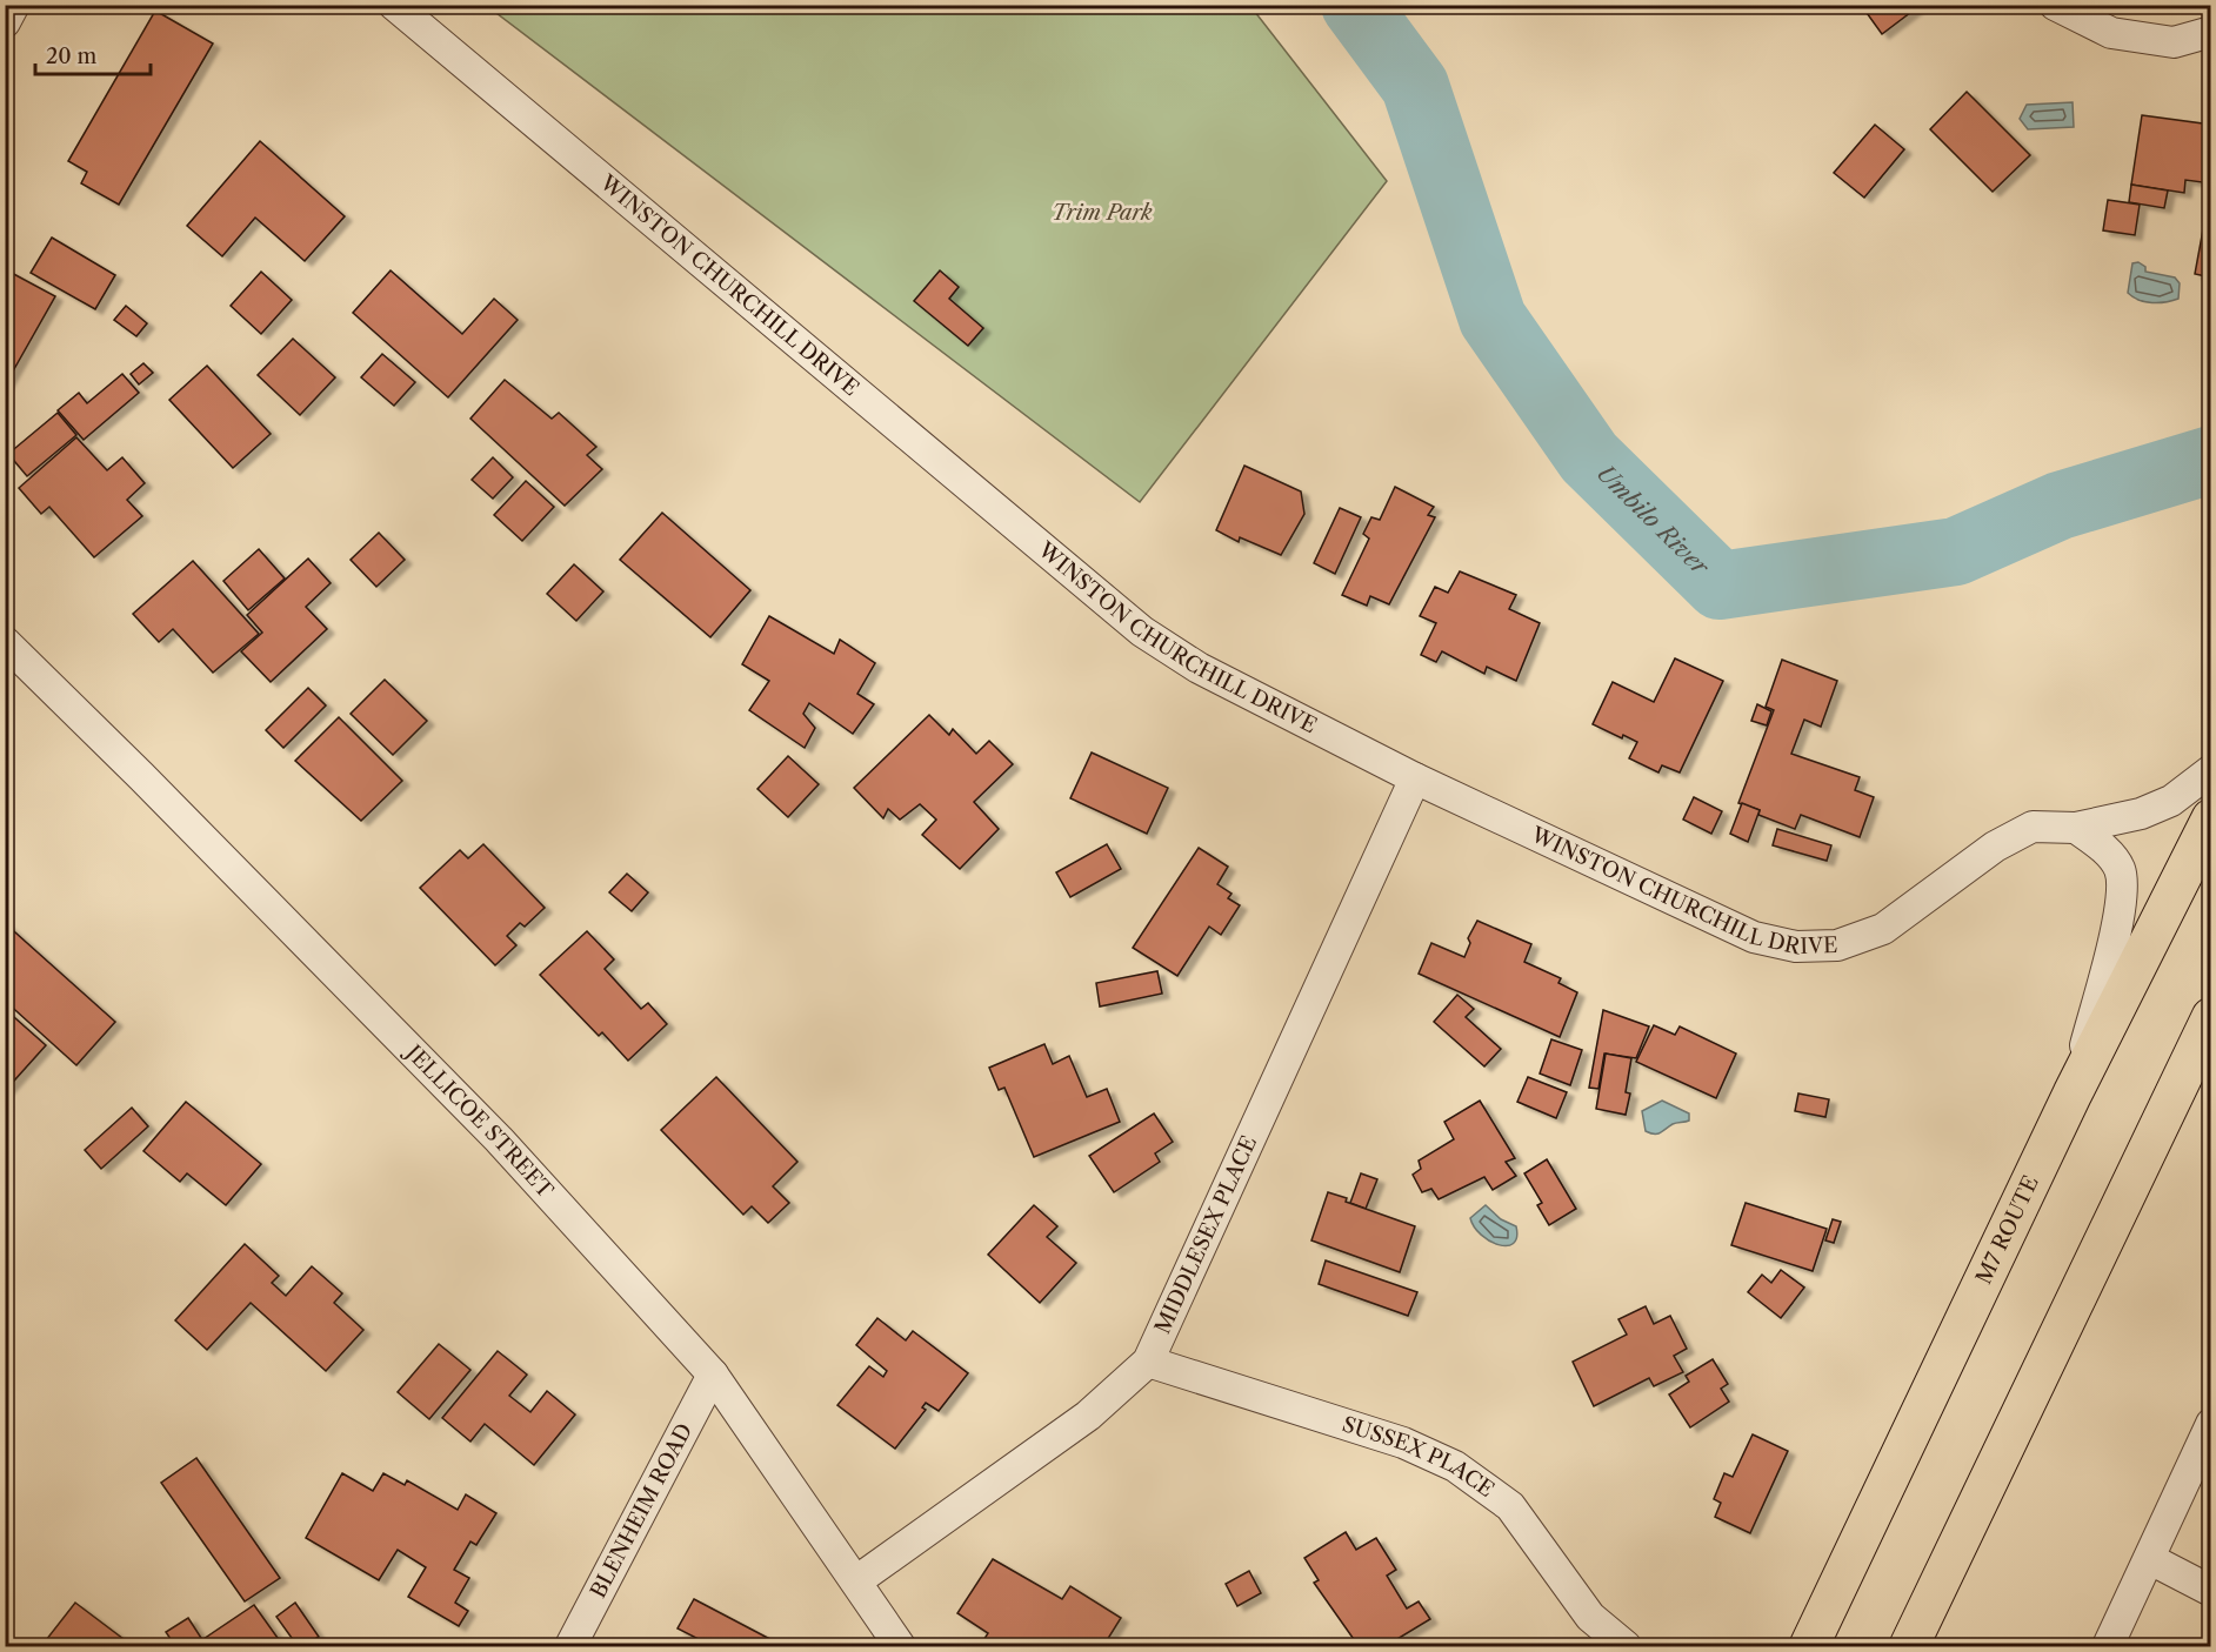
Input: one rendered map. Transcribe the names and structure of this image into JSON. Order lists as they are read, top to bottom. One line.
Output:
{"streets":{"highway":["M7 ROUTE"],"street":["WINSTON CHURCHILL DRIVE","JELLICOE STREET","MIDDLESEX PLACE","SUSSEX PLACE","BLENHEIM ROAD"]},"crossings":[["WINSTON CHURCHILL DRIVE","MIDDLESEX PLACE"],["JELLICOE STREET","MIDDLESEX PLACE"],["JELLICOE STREET","BLENHEIM ROAD"],["MIDDLESEX PLACE","SUSSEX PLACE"]],"water":["Umbilo River"],"parks":["Trim Park"],"scale_bar":"20 m"}
